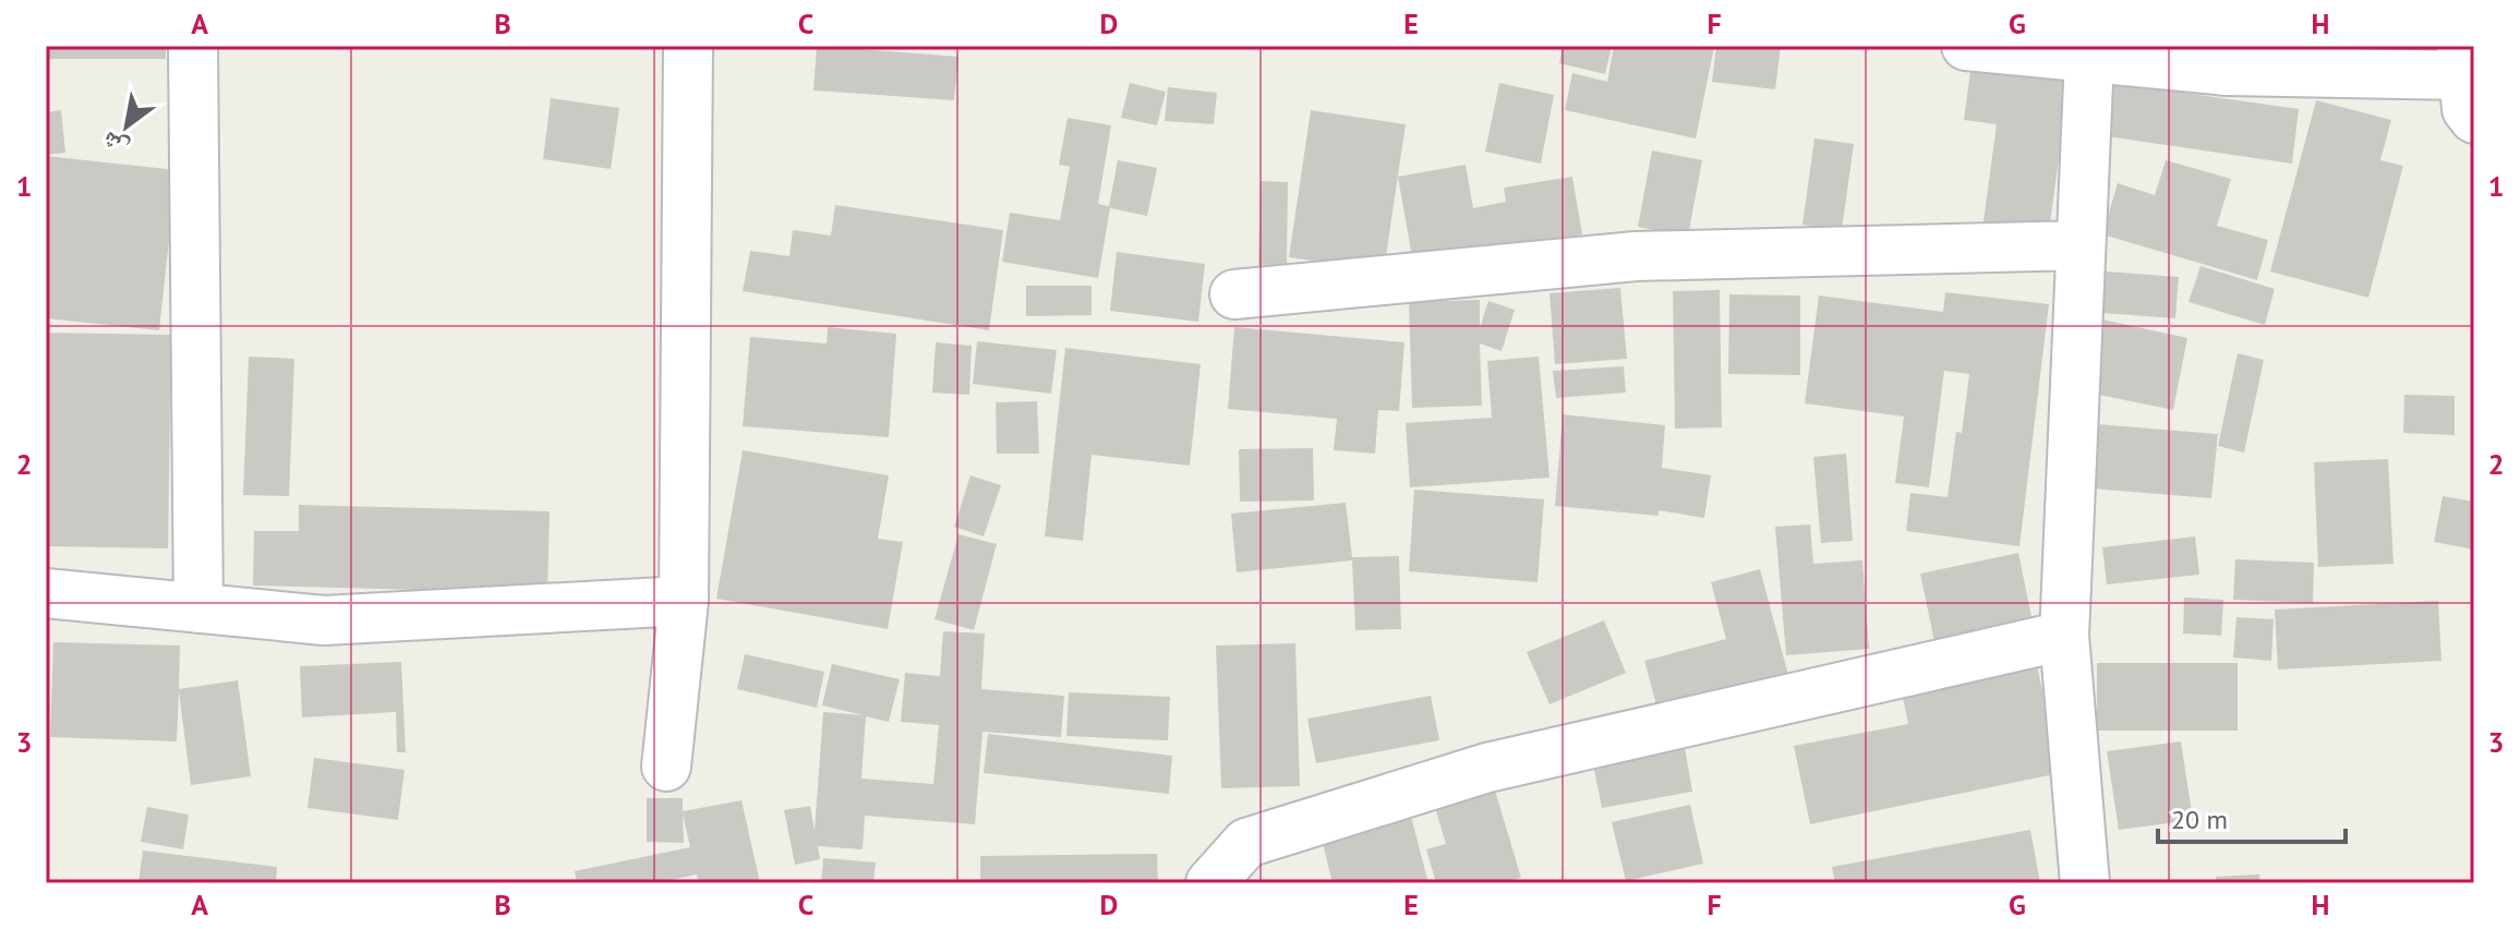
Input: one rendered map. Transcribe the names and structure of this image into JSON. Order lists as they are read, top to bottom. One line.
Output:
{"scale_bar":"20 m","north":"bottom left","grid":{"columns":["A","B","C","D","E","F","G","H"],"rows":["1","2","3"]}}
